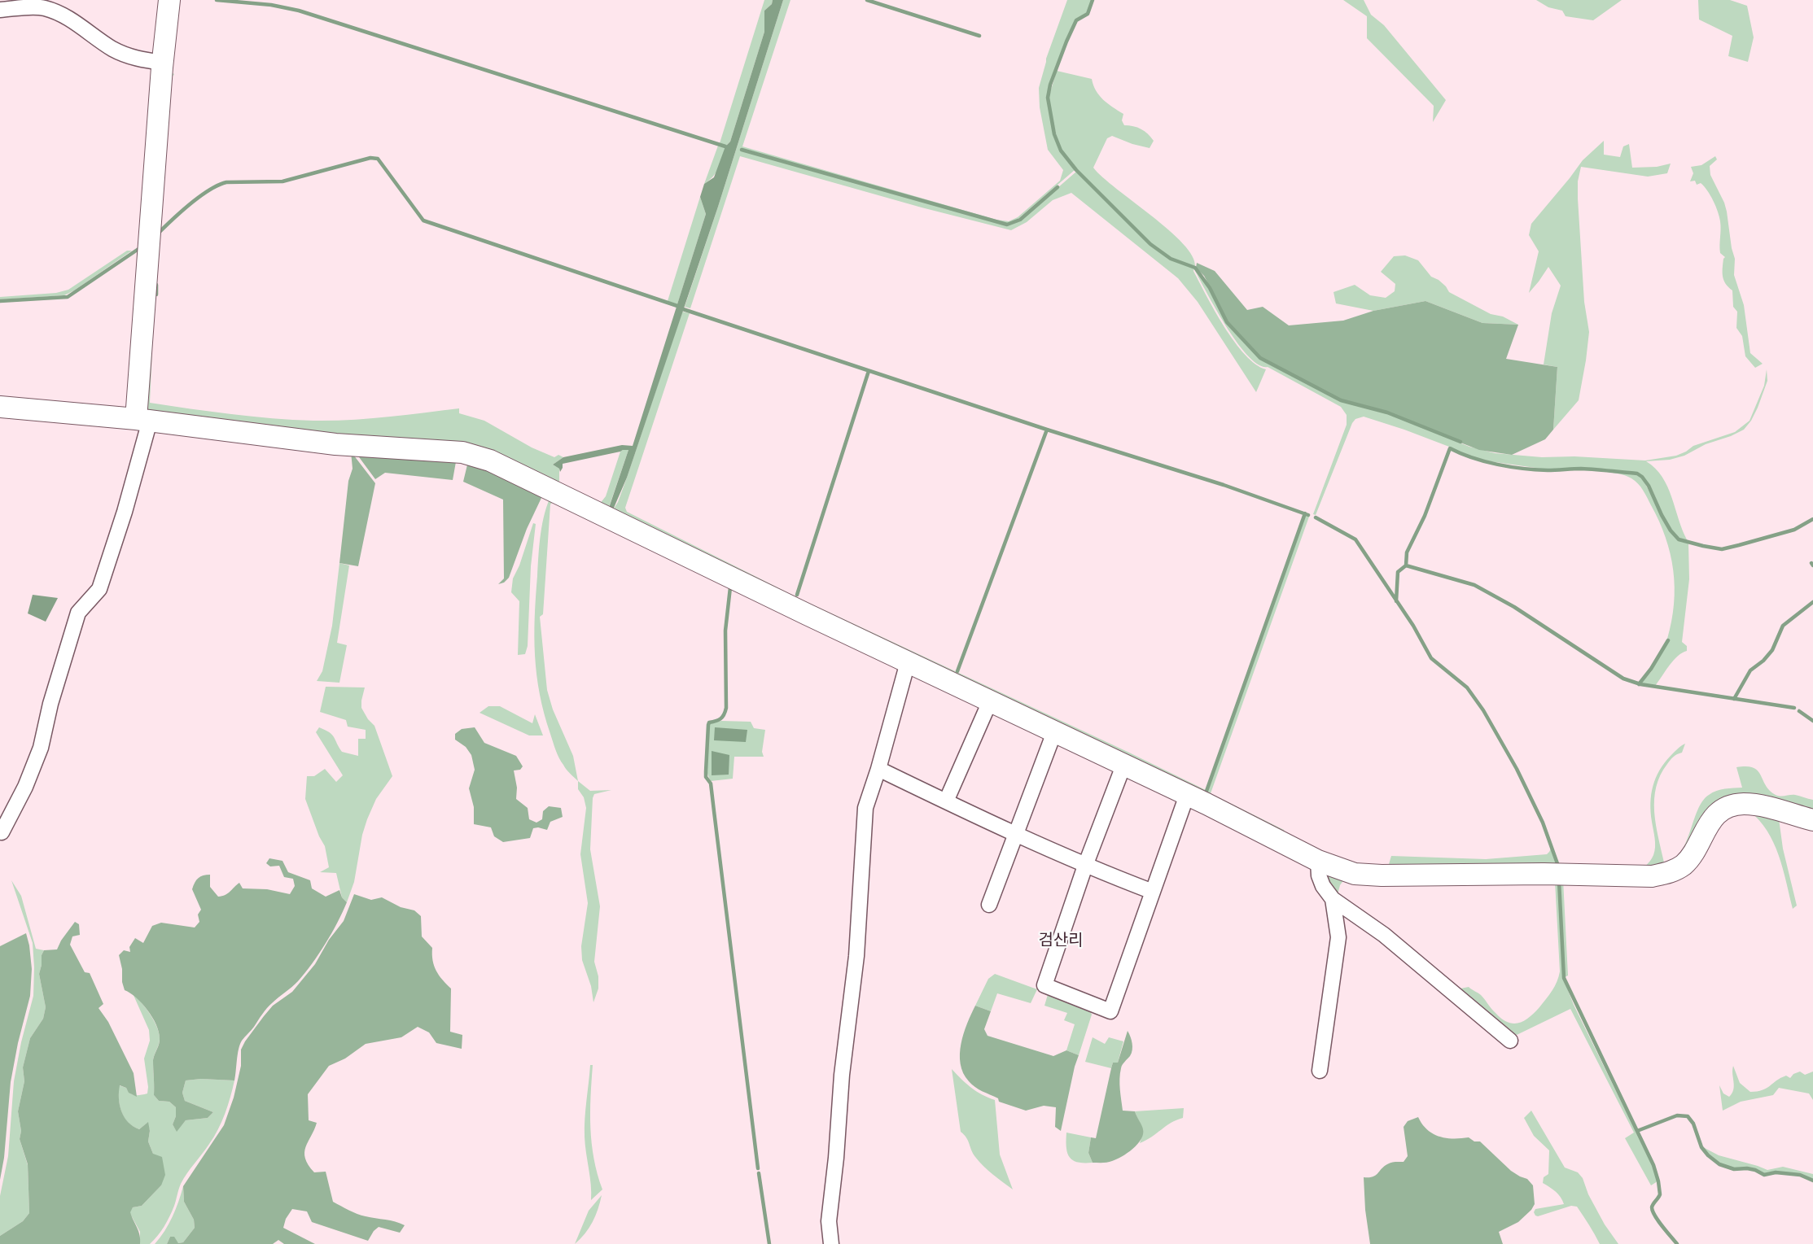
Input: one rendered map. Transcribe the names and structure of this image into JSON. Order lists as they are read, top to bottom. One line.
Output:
{"districts":["검산리"]}
